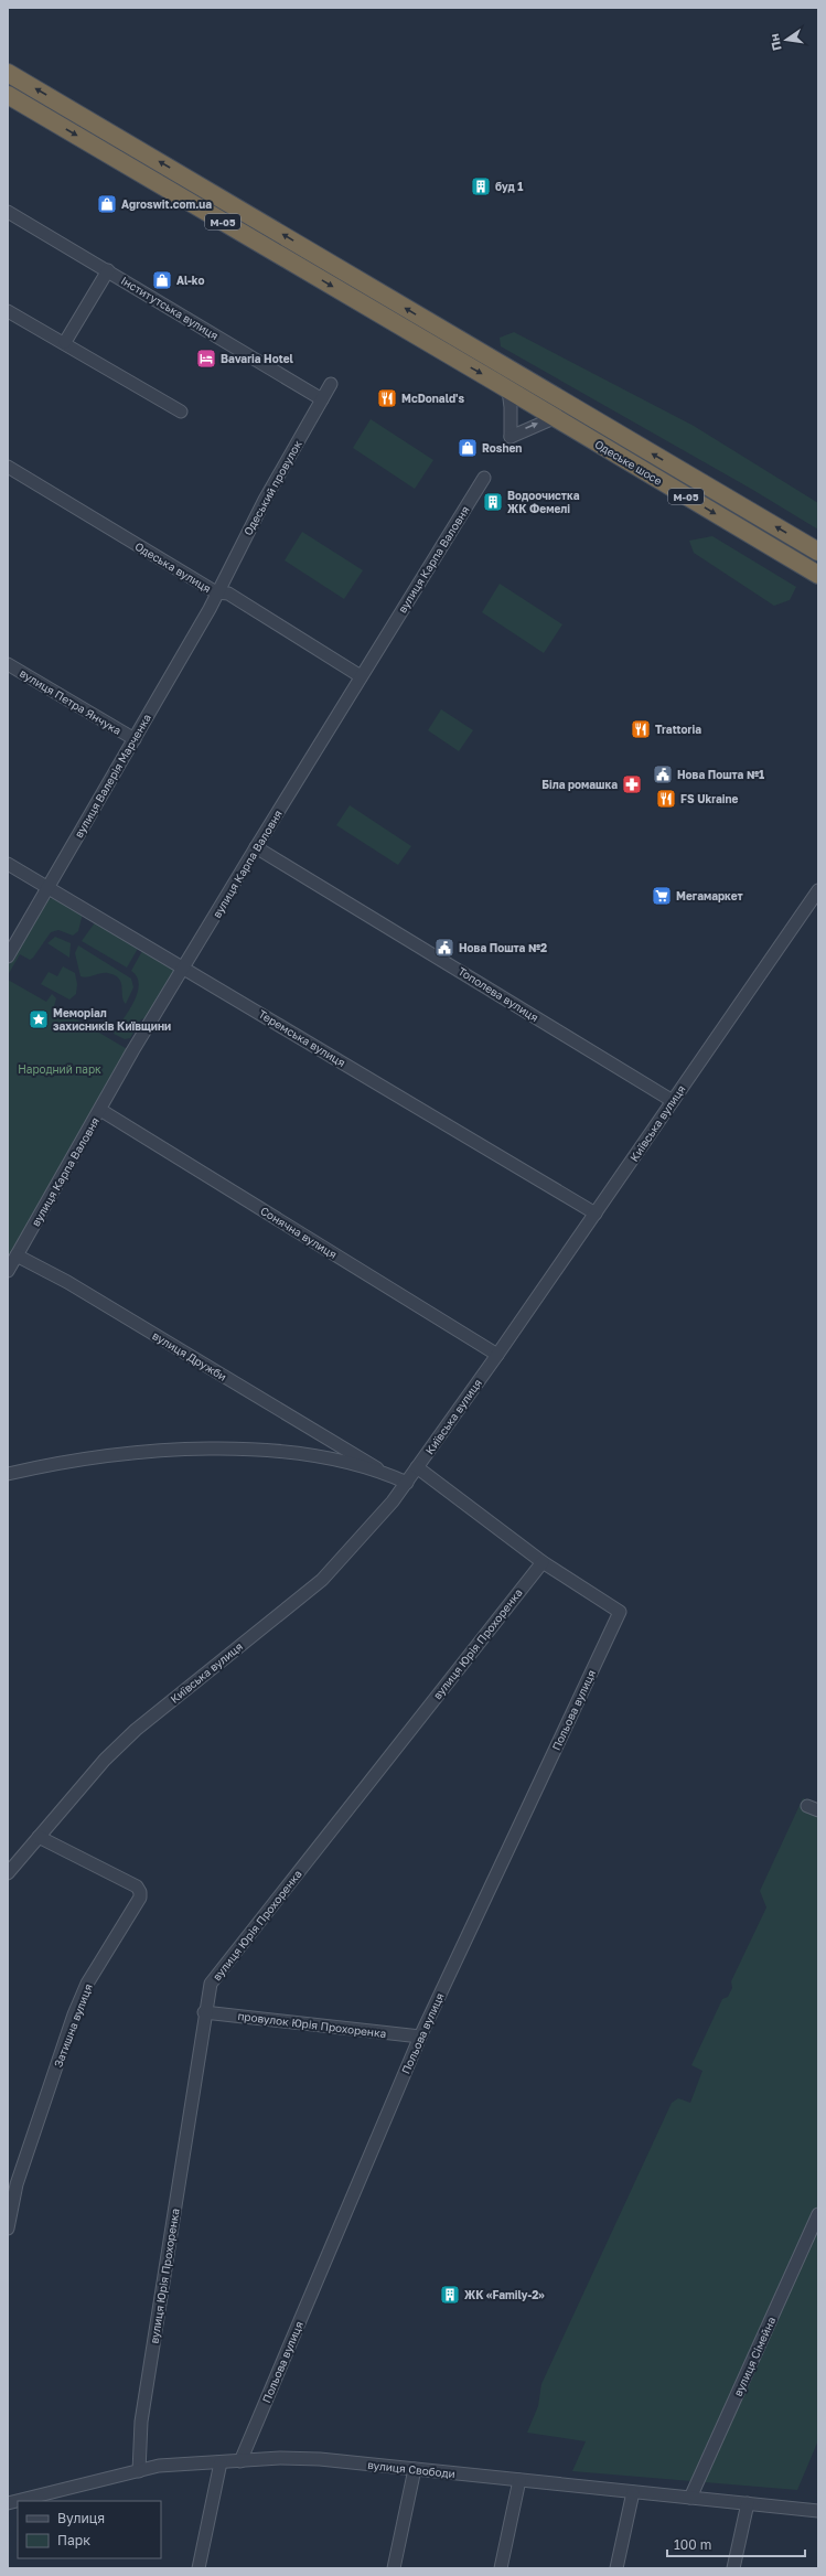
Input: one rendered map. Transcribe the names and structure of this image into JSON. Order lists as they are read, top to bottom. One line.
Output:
{"streets":{"highway":["М-05","Одеське шосе"],"street":["Інститутська вулиця","Одеський провулок","вулиця Карпа Валовня","Одеська вулиця","вулиця Петра Янчука","вулиця Валерія Марченка","Тополева вулиця","Теремська вулиця","Київська вулиця","Сонячна вулиця","вулиця Дружби","вулиця Юрія Прохоренка","Польова вулиця","провулок Юрія Прохоренка","Затишна вулиця","вулиця Сімейна","вулиця Свободи"]},"crossings":[["Інститутська вулиця","Одеський провулок"],["Одеський провулок","Одеська вулиця"],["Одеський провулок","вулиця Валерія Марченка"],["вулиця Карпа Валовня","Одеська вулиця"],["вулиця Карпа Валовня","Тополева вулиця"],["вулиця Карпа Валовня","Теремська вулиця"],["вулиця Карпа Валовня","Сонячна вулиця"],["вулиця Карпа Валовня","вулиця Дружби"],["Одеська вулиця","вулиця Валерія Марченка"],["вулиця Петра Янчука","вулиця Валерія Марченка"],["вулиця Валерія Марченка","Теремська вулиця"],["Тополева вулиця","Київська вулиця"],["Теремська вулиця","Київська вулиця"],["Київська вулиця","Сонячна вулиця"],["Київська вулиця","Затишна вулиця"],["вулиця Юрія Прохоренка","Польова вулиця"],["вулиця Юрія Прохоренка","провулок Юрія Прохоренка"],["вулиця Юрія Прохоренка","вулиця Свободи"],["Польова вулиця","провулок Юрія Прохоренка"],["Польова вулиця","вулиця Свободи"],["вулиця Сімейна","вулиця Свободи"]],"parks":["Народний парк"],"places":{"building":["буд 1","Водоочистка ЖК Фемелі","ЖК «Family-2»"],"shop":["Agroswit.com.ua","Al-ko","Roshen"],"hotel":["Bavaria Hotel"],"restaurant":["McDonald's","Trattoria","FS Ukraine"],"public building":["Нова Пошта №1","Нова Пошта №2"],"pharmacy":["Біла ромашка"],"supermarket":["Мегамаркет"],"place":["Меморіал захисників Київщини"]},"legend":["Вулиця","Парк"],"scale_bar":"100 m","north":"left"}
